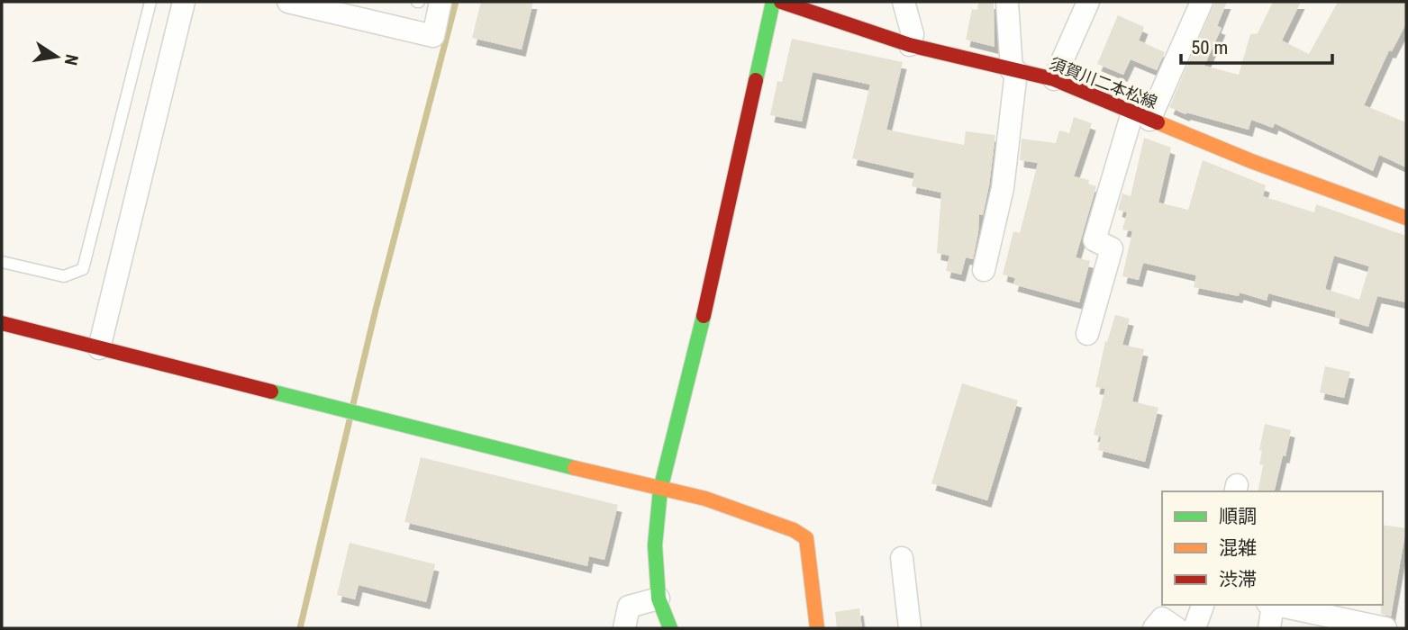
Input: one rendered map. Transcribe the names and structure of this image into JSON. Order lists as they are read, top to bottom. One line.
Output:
{"streets":{"street":["須賀川二本松線"]},"legend":["順調","混雑","渋滞"],"scale_bar":"50 m","north":"right"}
